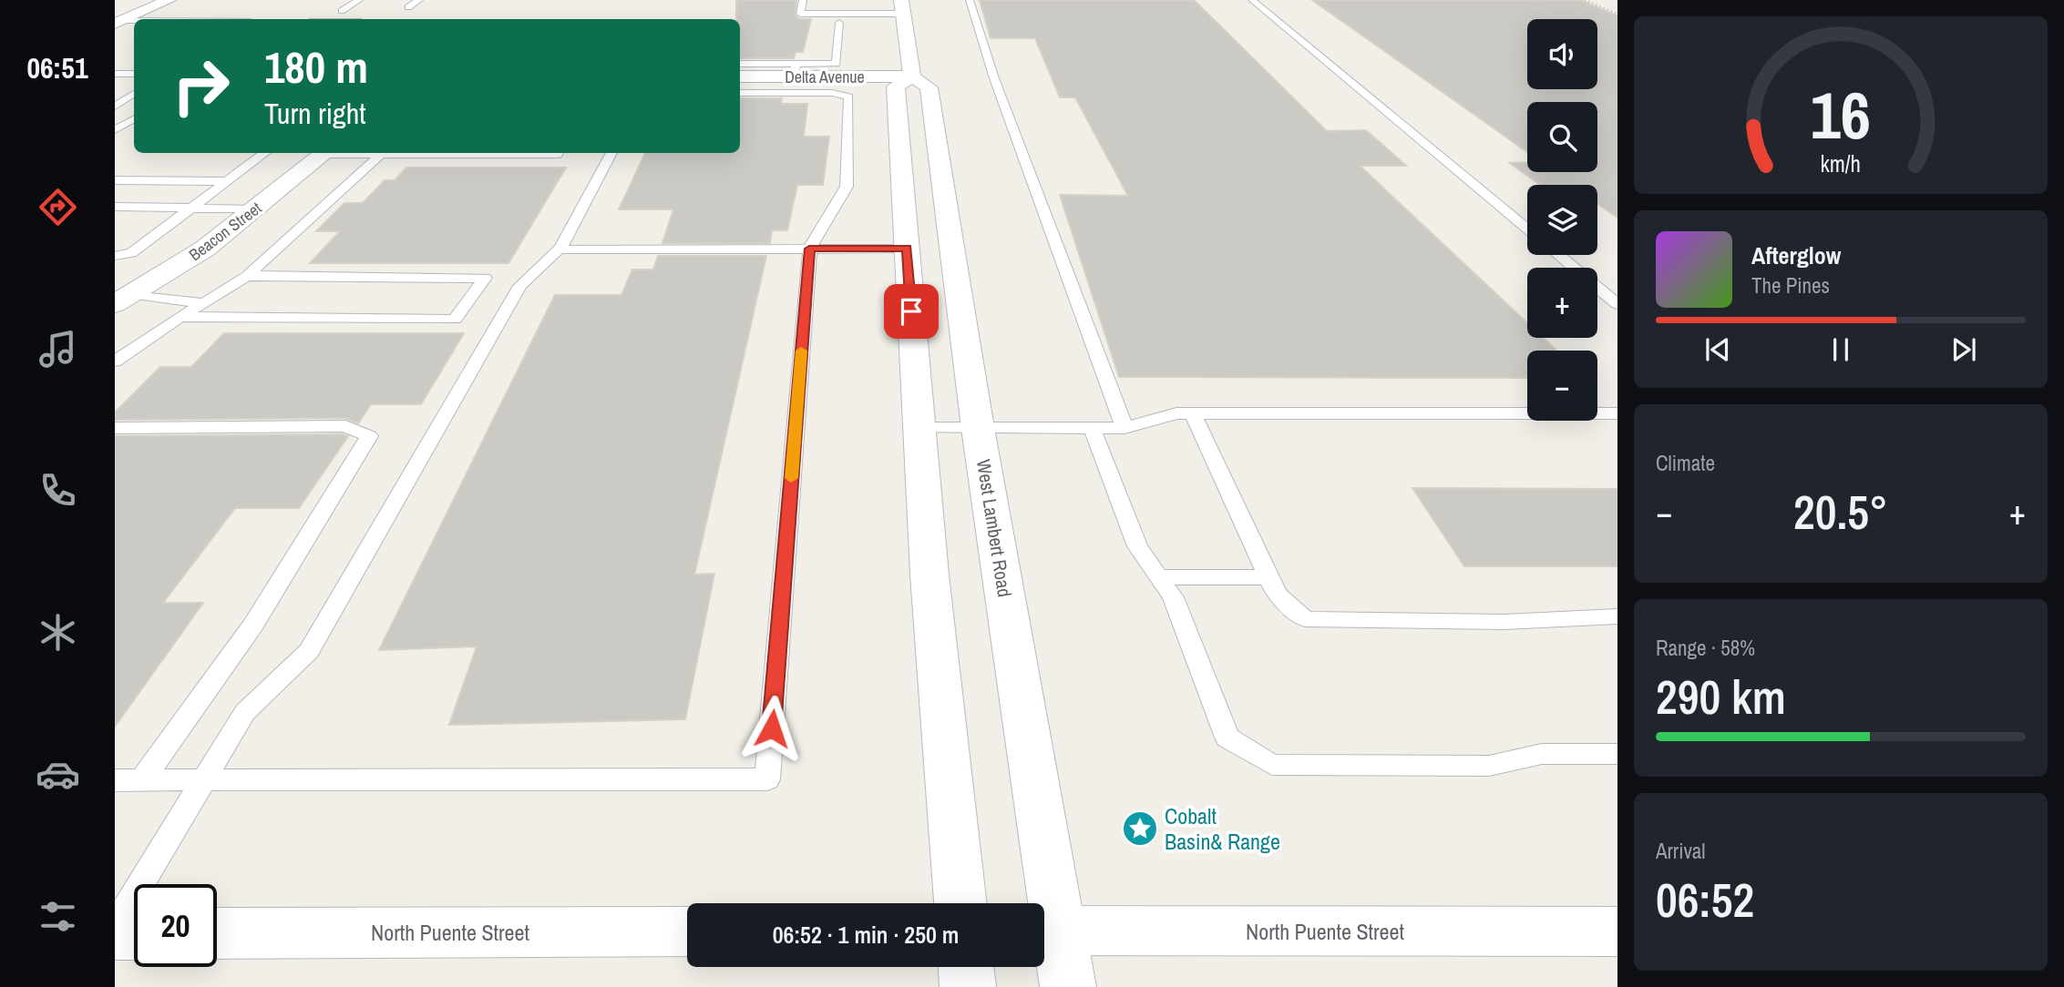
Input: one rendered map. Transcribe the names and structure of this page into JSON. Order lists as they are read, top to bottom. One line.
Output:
{"streets":{"main road":["Delta Avenue","Beacon Street","West Lambert Road","North Puente Street"]},"crossings":[["Delta Avenue","West Lambert Road"],["West Lambert Road","North Puente Street"]],"places":{"place":["Cobalt Basin& Range"]},"page":{"tabs":"06:51","map_buttons":["+","−"],"turn":["180 m","Turn right"],"song":["Afterglow","The Pines"],"tile":["Climate",["Range · 58%","290 km"],["Arrival","06:52"]],"heat":["−","20.5°","+"],"limit":"20","trip":"06:52 · 1 min · 250 m","gauge":["16","km/h"]}}
